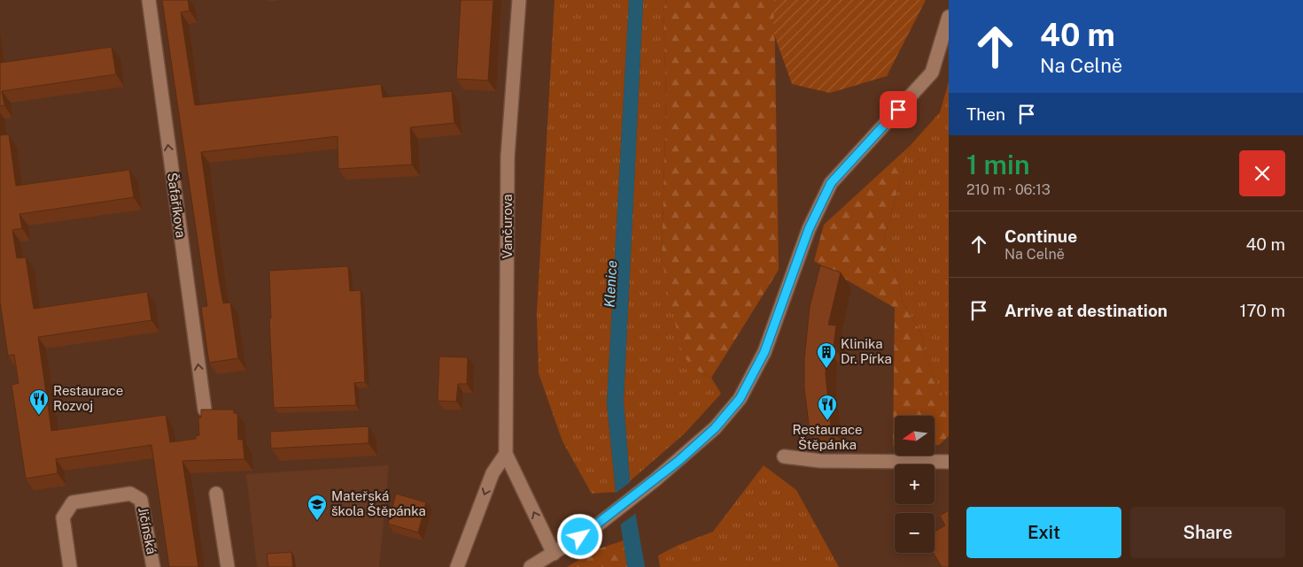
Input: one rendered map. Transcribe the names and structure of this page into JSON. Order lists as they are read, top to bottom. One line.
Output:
{"streets":{"street":["Šafaříkova","Vančurova","Jičínská"]},"one_way":["Šafaříkova"],"water":["Klenice"],"places":{"building":["Klinika Dr. Pírka"],"restaurant":["Restaurace Rozvoj","Restaurace Štěpánka"],"school or university":["Mateřská škola Štěpánka"]},"north":"left","page":{"turn":["40 m","Na Celně"],"then":"Then","heading":["1 min","210 m · 06:13"],"list":[{"name":"Continue","note":"Na Celně","value":"40 m"},{"name":"Arrive at destination","value":"170 m"}],"map_buttons":["+","−"],"buttons":["Exit","Share"]}}
